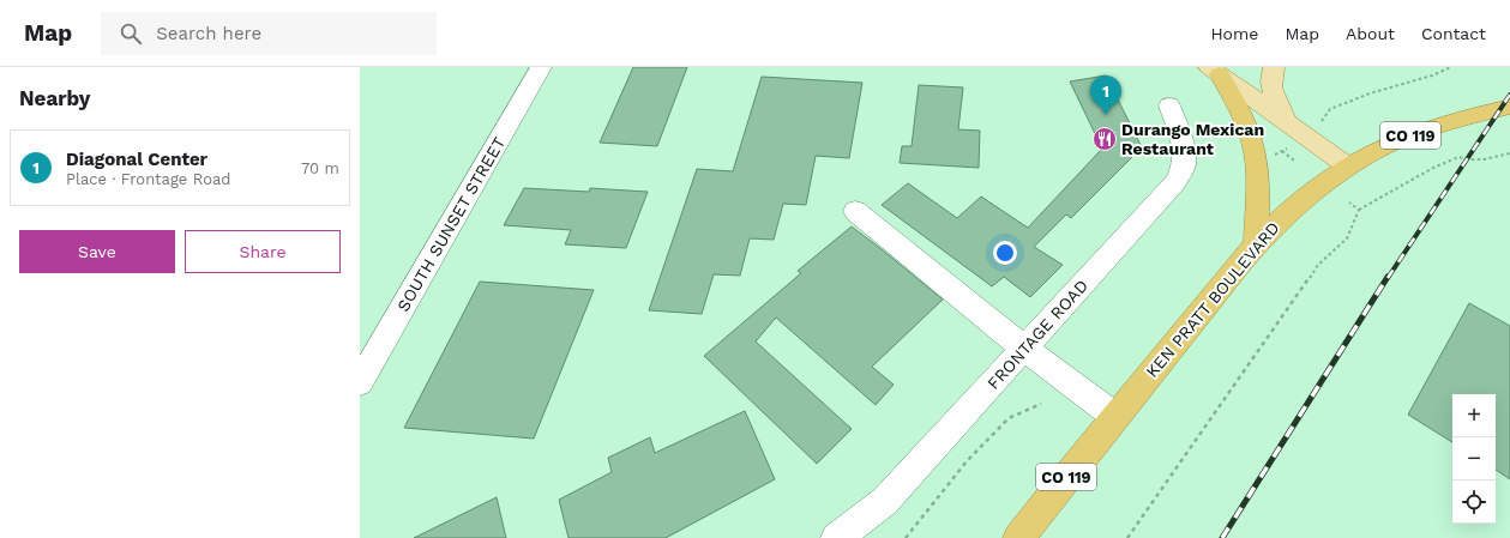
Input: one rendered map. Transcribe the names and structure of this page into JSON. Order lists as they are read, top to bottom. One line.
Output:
{"streets":{"highway":["CO 119","KEN PRATT BOULEVARD"],"street":["SOUTH SUNSET STREET","FRONTAGE ROAD"]},"places":{"restaurant":["Durango Mexican Restaurant"]},"page":{"header":"Map","search":"Search here","nav":["Home","Map","About","Contact"],"heading":"Nearby","pins":"1","list":[{"mark":"1","name":"Diagonal Center","note":"Place · Frontage Road","value":"70 m"}],"buttons":["Save","Share"],"map_buttons":["+","−"]}}
